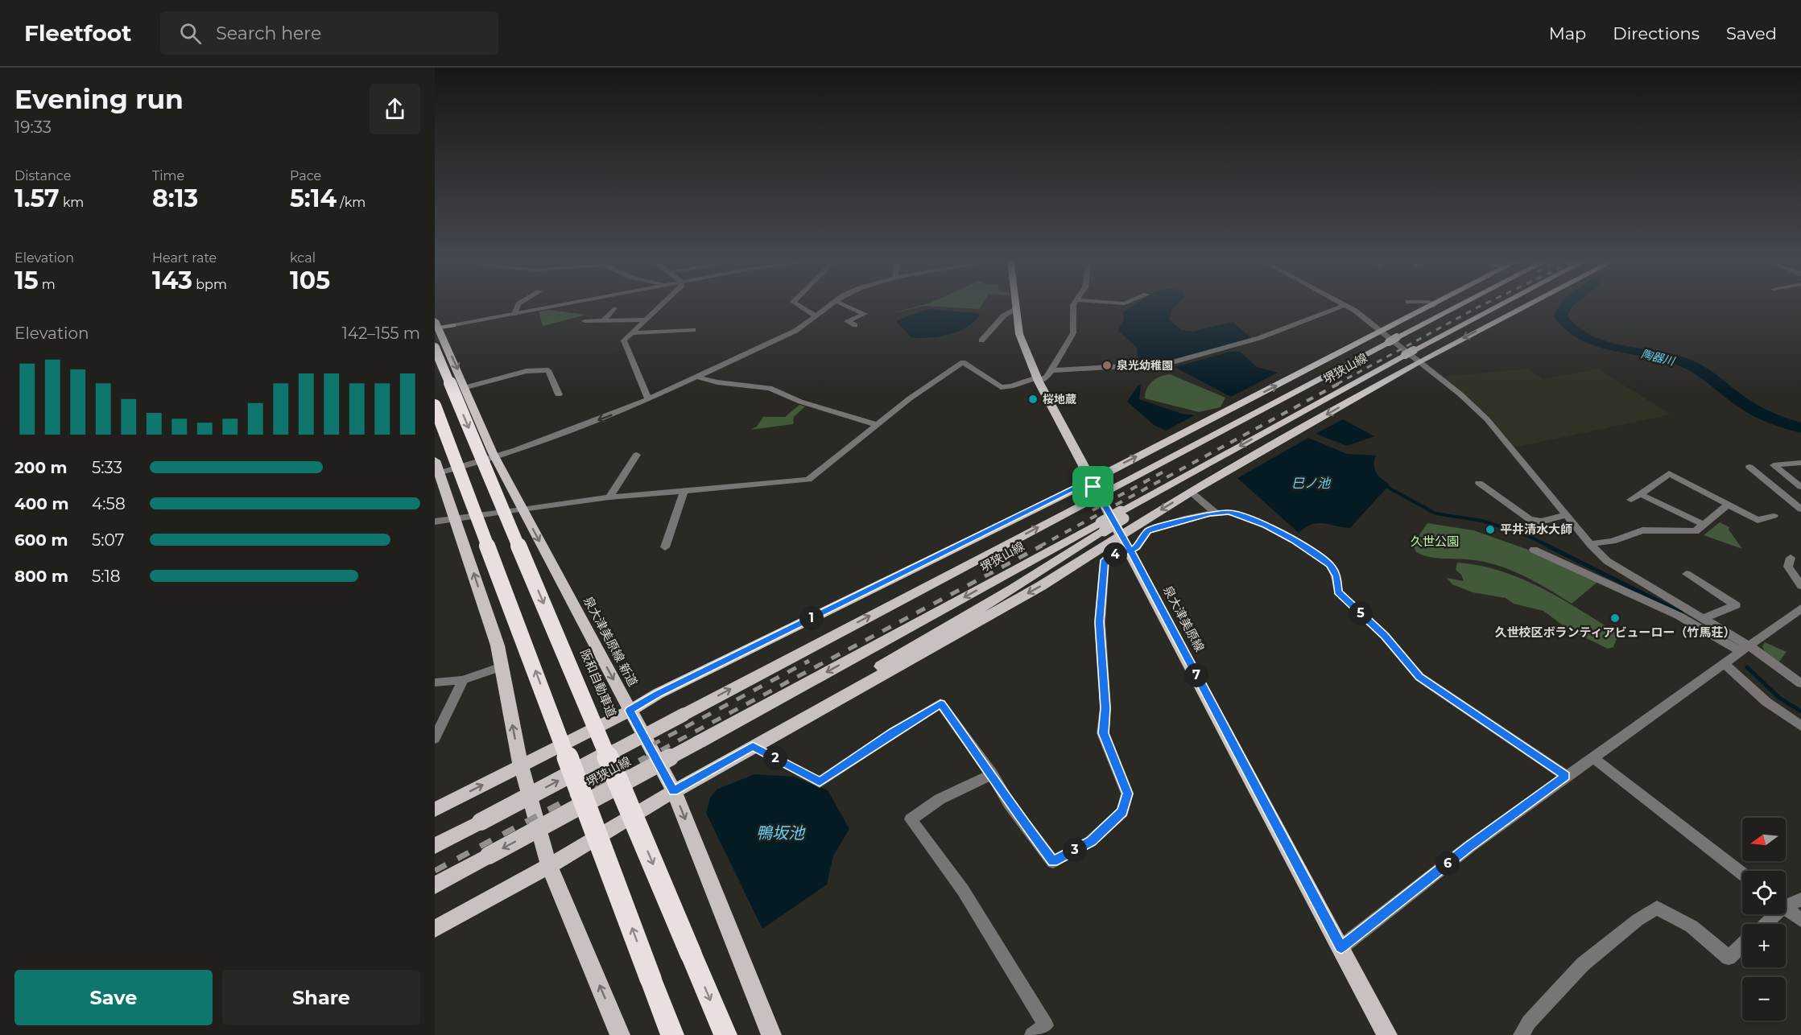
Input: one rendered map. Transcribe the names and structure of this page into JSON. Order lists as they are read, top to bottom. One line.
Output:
{"streets":{"highway":["阪和自動車道"],"main road":["堺狭山線","泉大津美原線","泉大津美原線 新道"]},"water":["陶器川","巳ノ池","鴨坂池"],"parks":["久世公園"],"places":["泉光幼稚園","桜地蔵","平井清水大師","久世校区ボランティアビューロー（竹馬荘）"],"north":"left","page":{"header":"Fleetfoot","search":"Search here","nav":["Map","Directions","Saved"],"heading":["Evening run","19:33"],"stats":[["Distance","1.57 km"],["Time","8:13"],["Pace","5:14 /km"],["Elevation","15 m"],["Heart rate","143 bpm"],["kcal","105"]],"chart":["Elevation","142–155 m"],"list":[{"name":"200 m","note":"5:33"},{"name":"400 m","note":"4:58"},{"name":"600 m","note":"5:07"},{"name":"800 m","note":"5:18"}],"pins":["4","5","1","7","2","3","6"],"map_buttons":["+","−"],"buttons":["Save","Share"]}}
